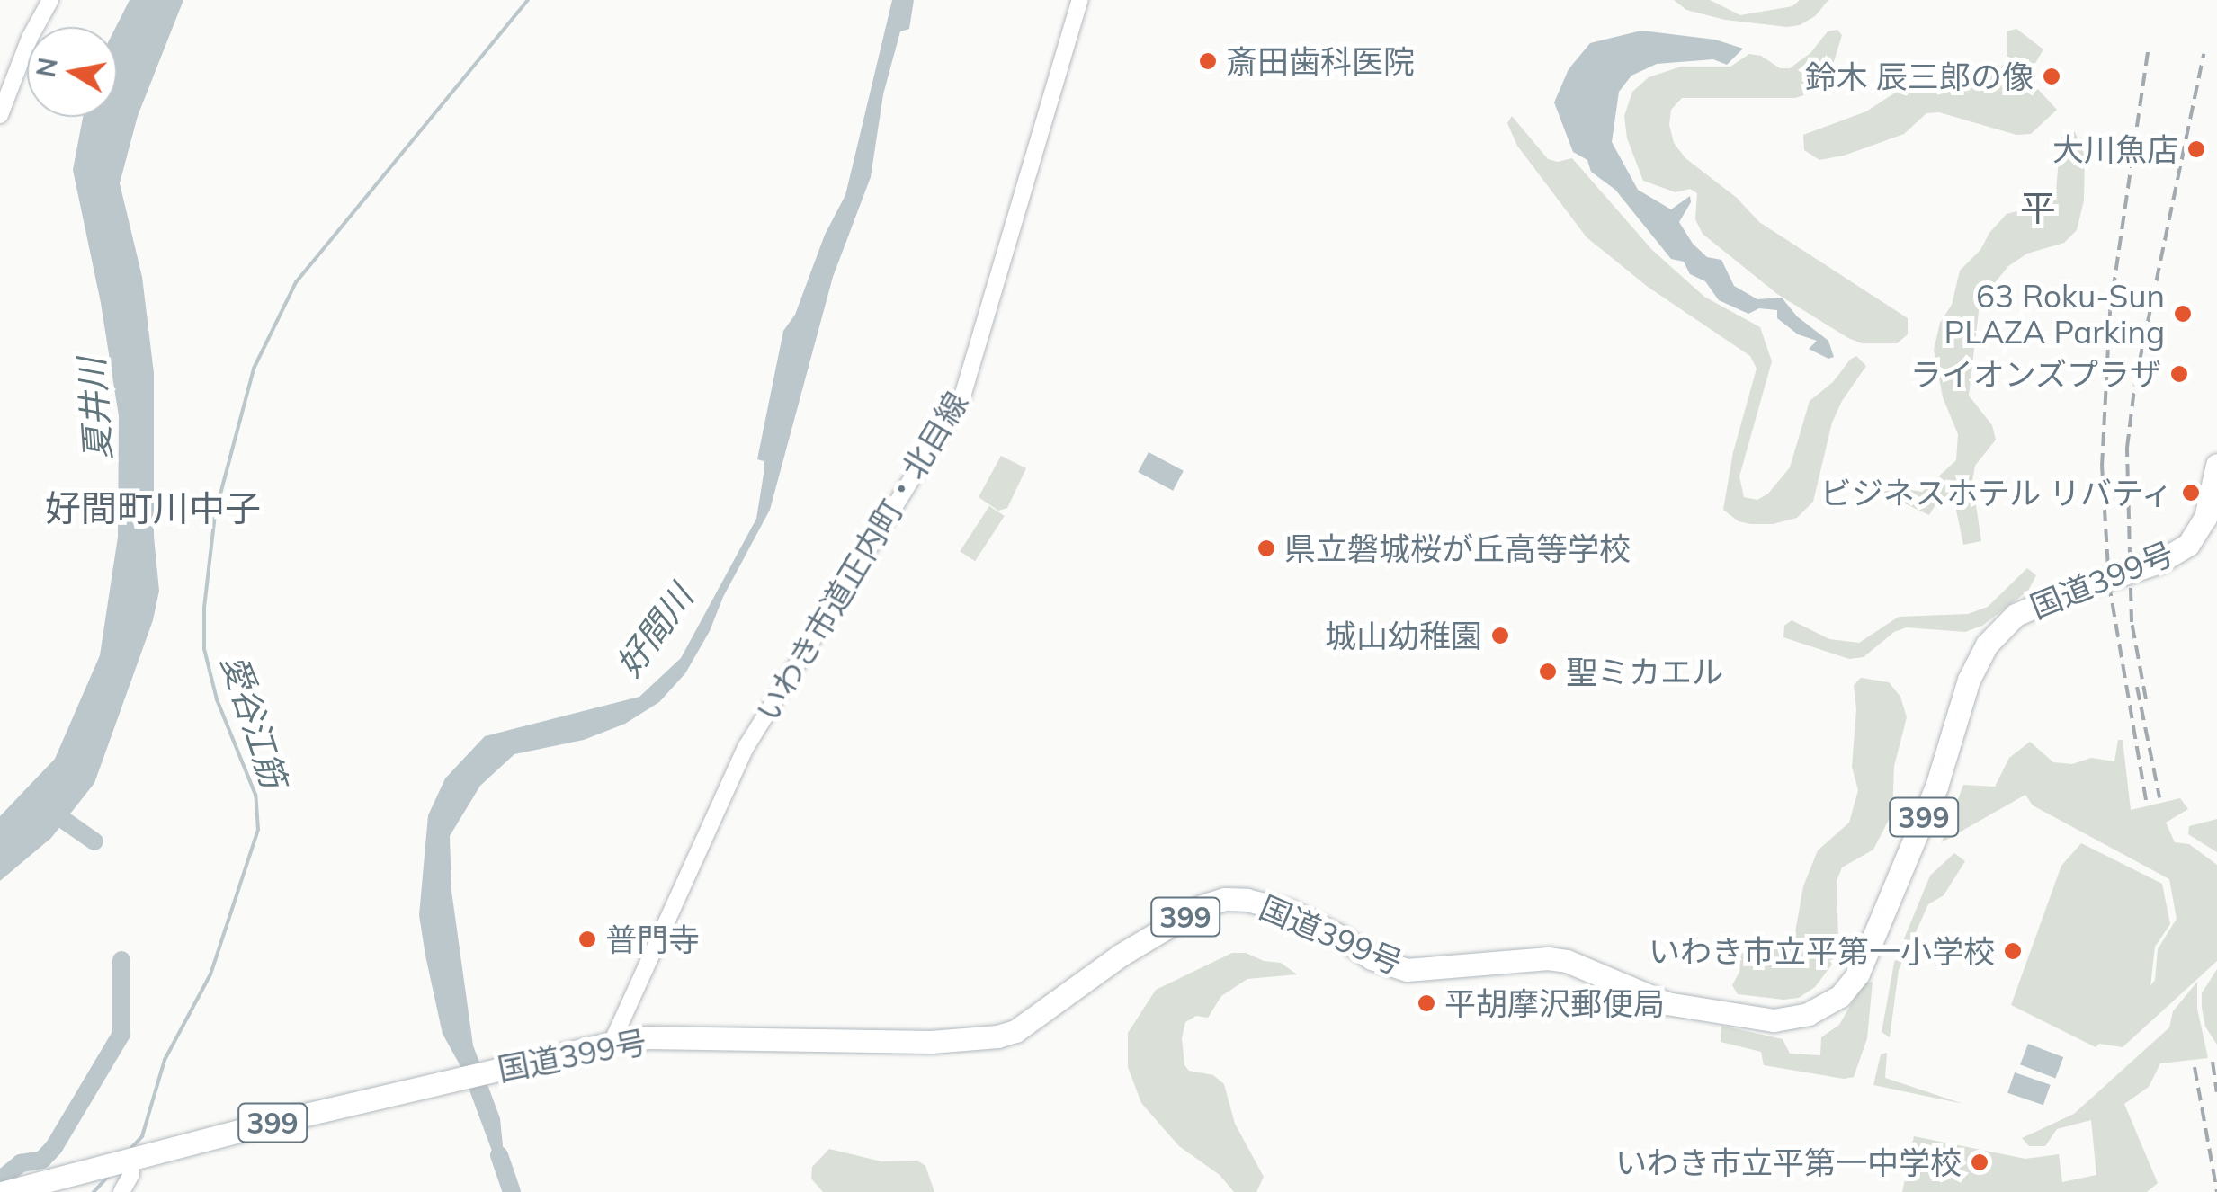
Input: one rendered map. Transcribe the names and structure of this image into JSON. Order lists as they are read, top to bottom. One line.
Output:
{"streets":{"highway":["国道399号","399"],"street":["いわき市道正内町・北目線"]},"crossings":[["いわき市道正内町・北目線","国道399号"]],"districts":["平","好間町川中子"],"water":["夏井川","好間川","愛谷江筋"],"places":["斎田歯科医院","鈴木 辰三郎の像","大川魚店","63 Roku-Sun PLAZA Parking","ライオンズプラザ","ビジネスホテル リバティ","県立磐城桜が丘高等学校","城山幼稚園","聖ミカエル","普門寺","いわき市立平第一小学校","平胡摩沢郵便局","いわき市立平第一中学校"],"north":"left"}
